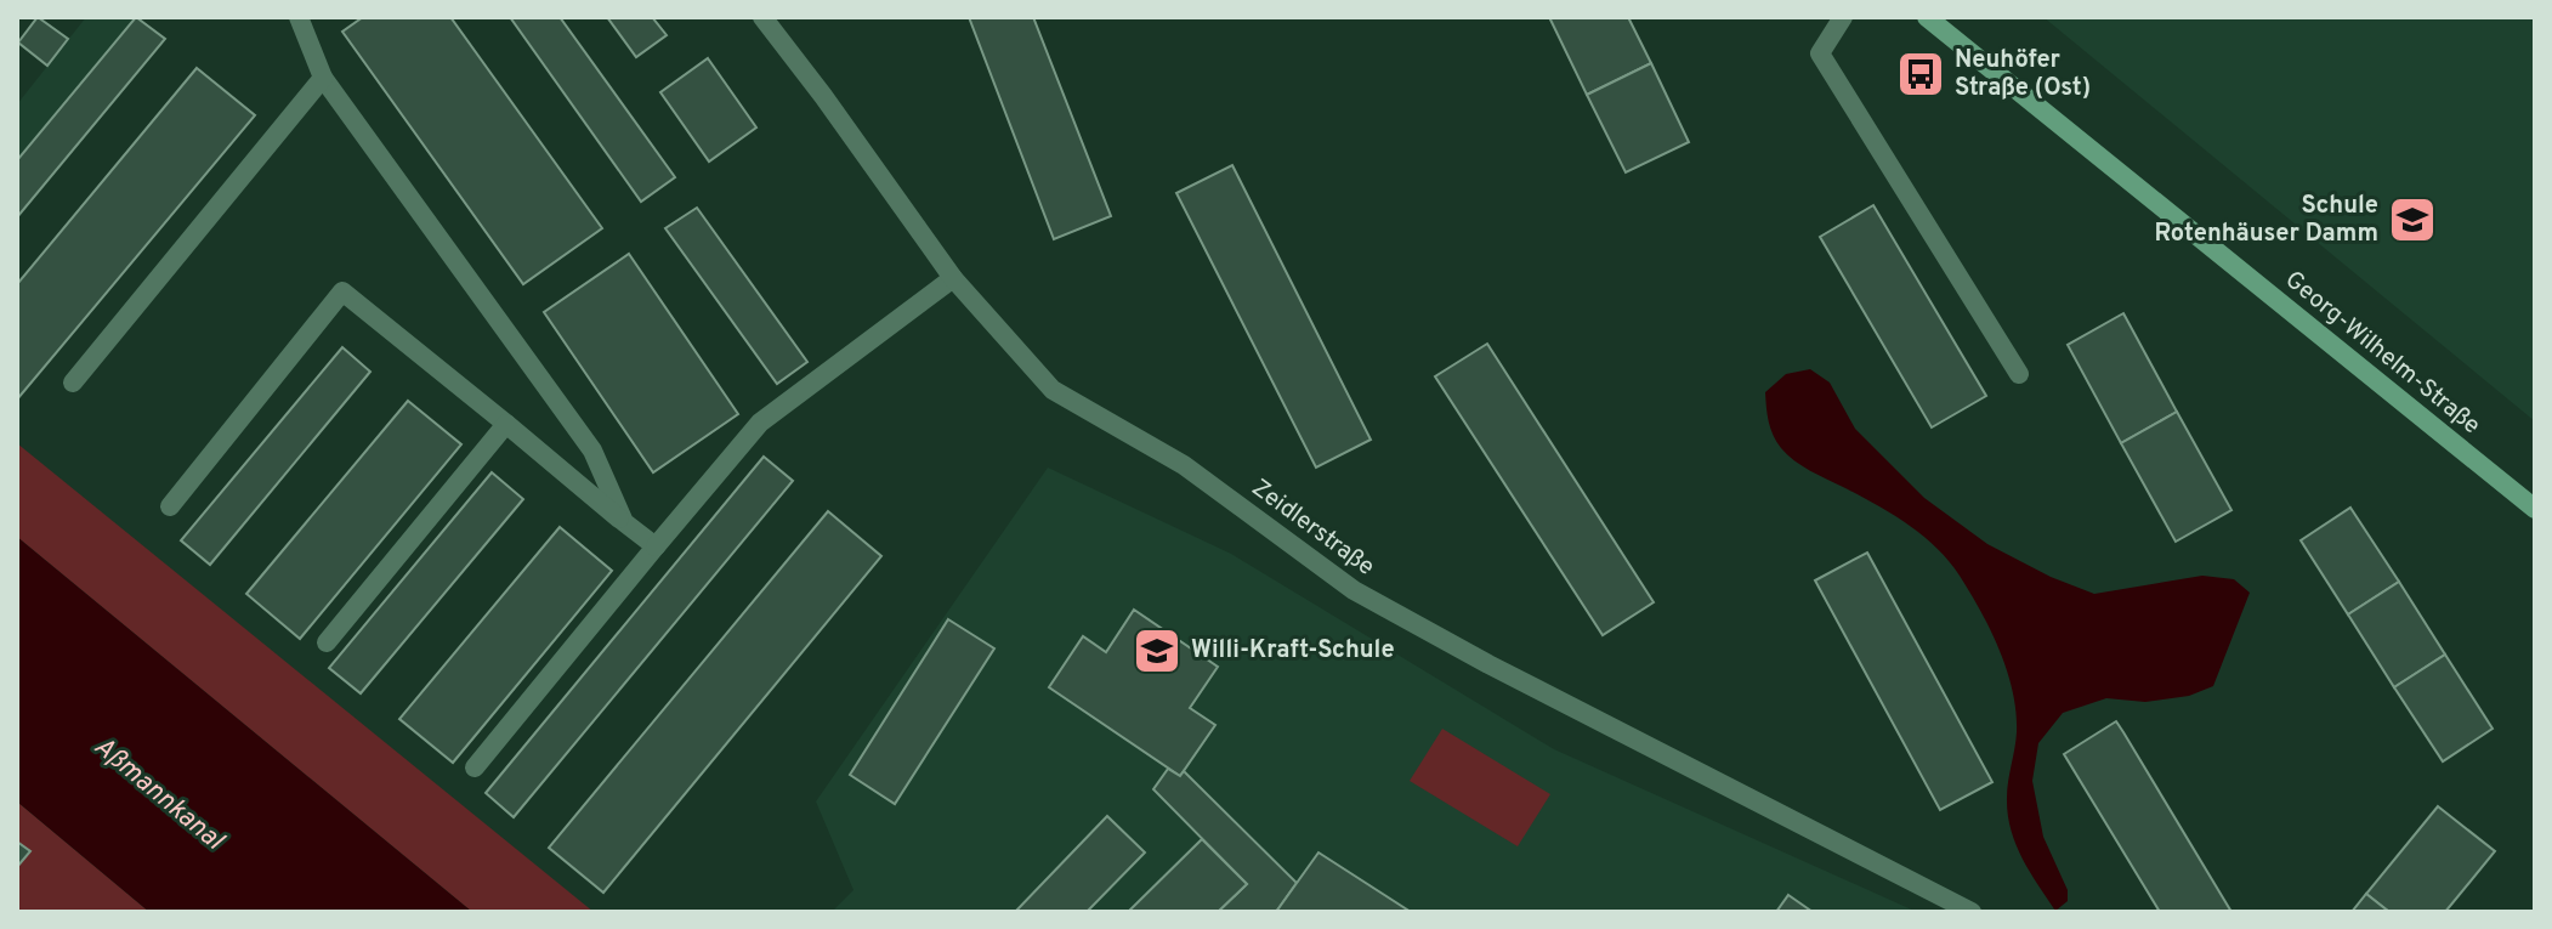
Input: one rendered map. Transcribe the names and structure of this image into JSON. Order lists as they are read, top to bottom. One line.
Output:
{"streets":{"street":["Georg-Wilhelm-Straße","Zeidlerstraße"]},"water":["Aßmannkanal"],"places":{"bus stop":["Neuhöfer Straße (Ost)"],"school or university":["Schule Rotenhäuser Damm","Willi-Kraft-Schule"]}}
